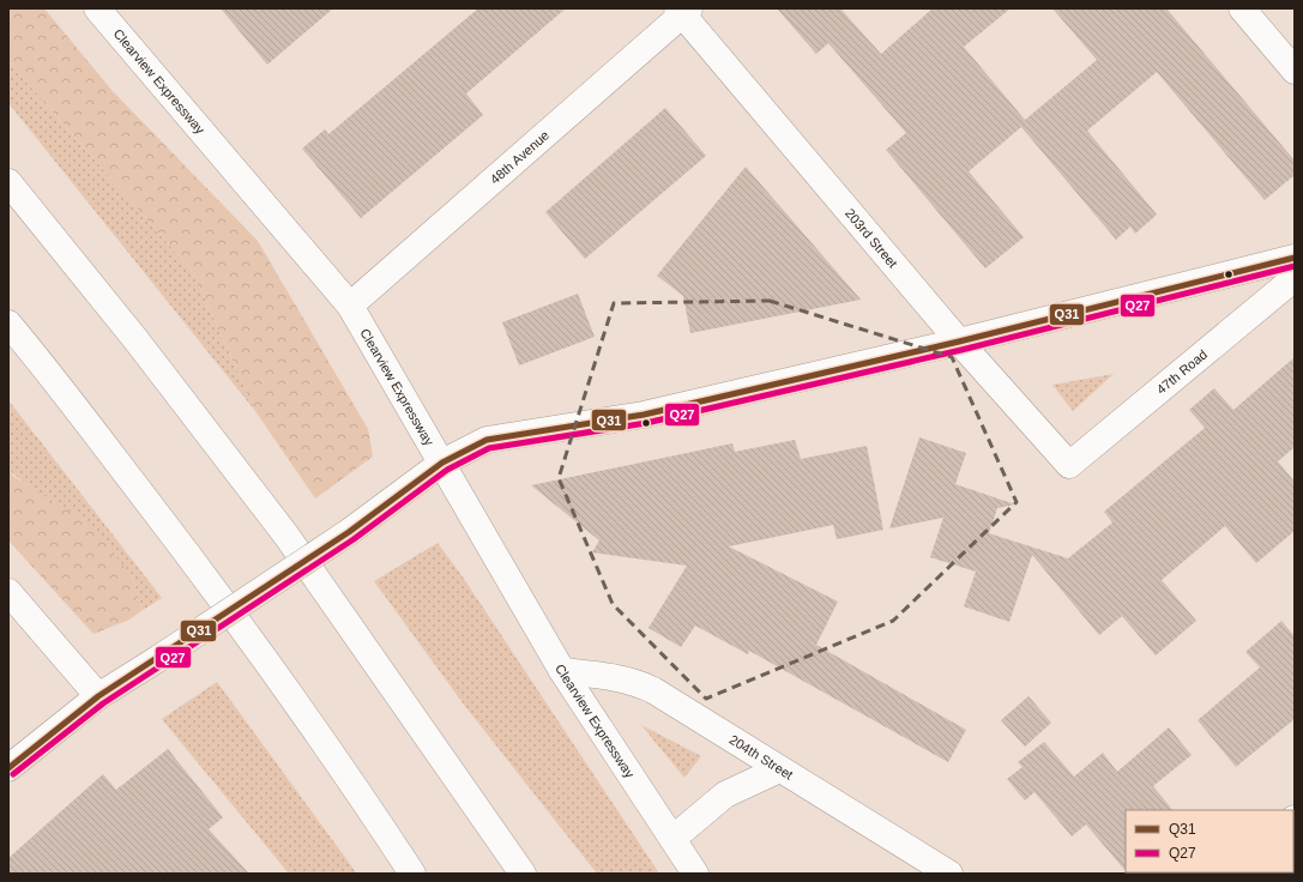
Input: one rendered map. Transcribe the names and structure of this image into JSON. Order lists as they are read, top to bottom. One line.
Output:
{"streets":{"main road":["Clearview Expressway","48th Avenue","203rd Street","47th Road","204th Street"]},"crossings":[["Clearview Expressway","48th Avenue"],["Clearview Expressway","204th Street"],["48th Avenue","203rd Street"],["203rd Street","47th Road"]],"lines":["transit line Q31","transit line Q27"],"legend":["Q31","Q27"]}
